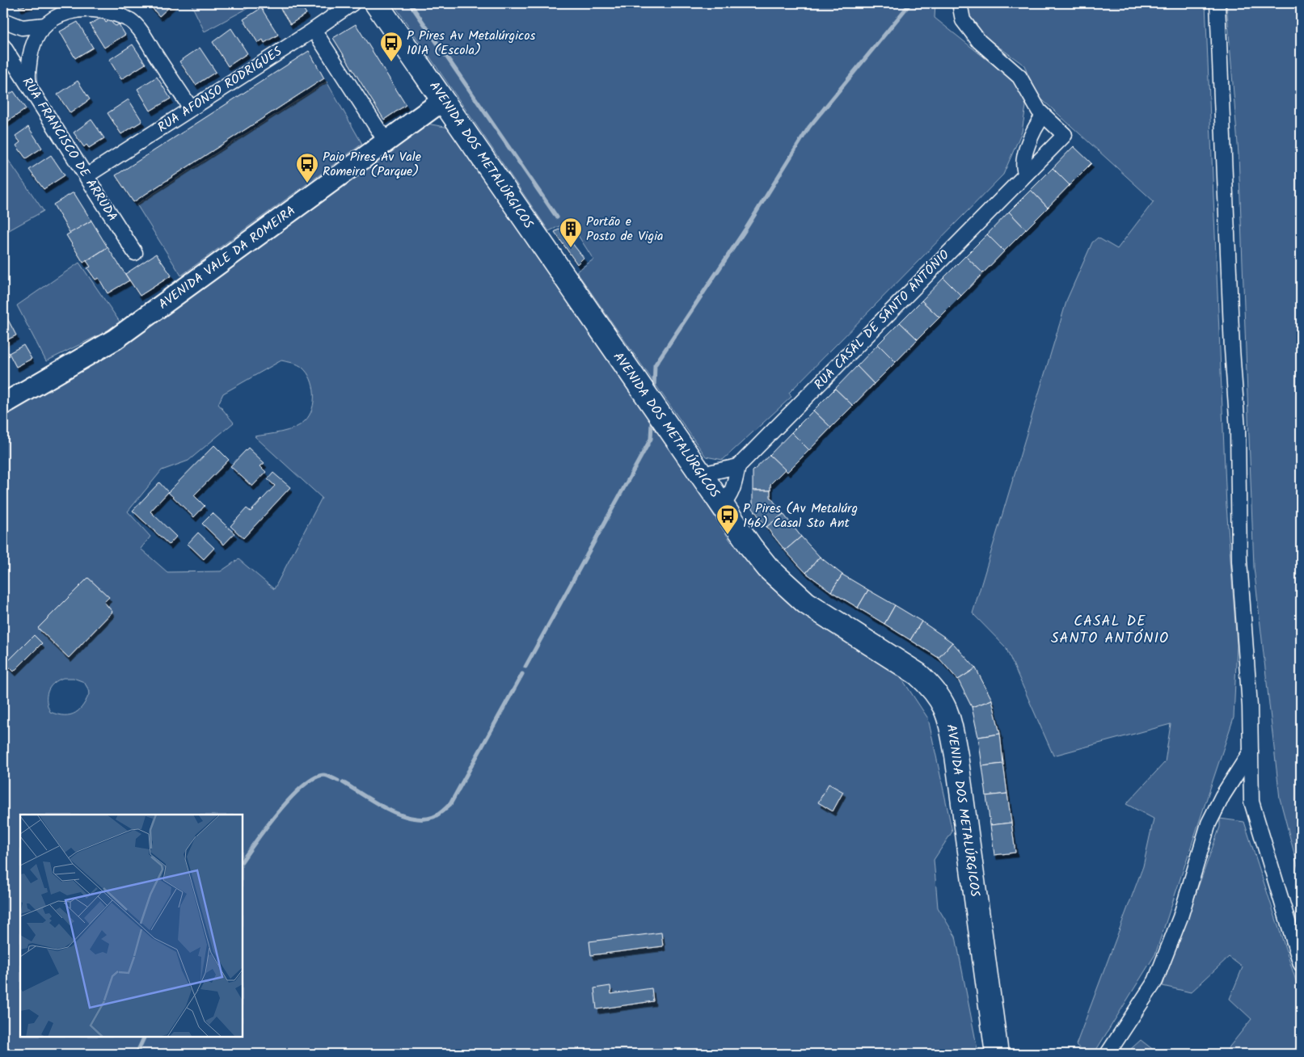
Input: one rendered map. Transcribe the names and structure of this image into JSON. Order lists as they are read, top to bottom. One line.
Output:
{"streets":{"main road":["AVENIDA DOS METALÚRGICOS"],"street":["RUA AFONSO RODRIGUES","RUA FRANCISCO DE ARRUDA","AVENIDA VALE DA ROMEIRA","RUA CASAL DE SANTO ANTÓNIO"]},"crossings":[["RUA AFONSO RODRIGUES","RUA FRANCISCO DE ARRUDA"],["AVENIDA DOS METALÚRGICOS","AVENIDA VALE DA ROMEIRA"]],"districts":["CASAL DE SANTO ANTÓNIO"],"places":{"bus stop":["P Pires Av Metalúrgicos 101A (Escola)","Paio Pires Av Vale Romeira (Parque)","P Pires (Av Metalúrg 146) Casal Sto Ant"],"building":["Portão e Posto de Vigia"]}}
